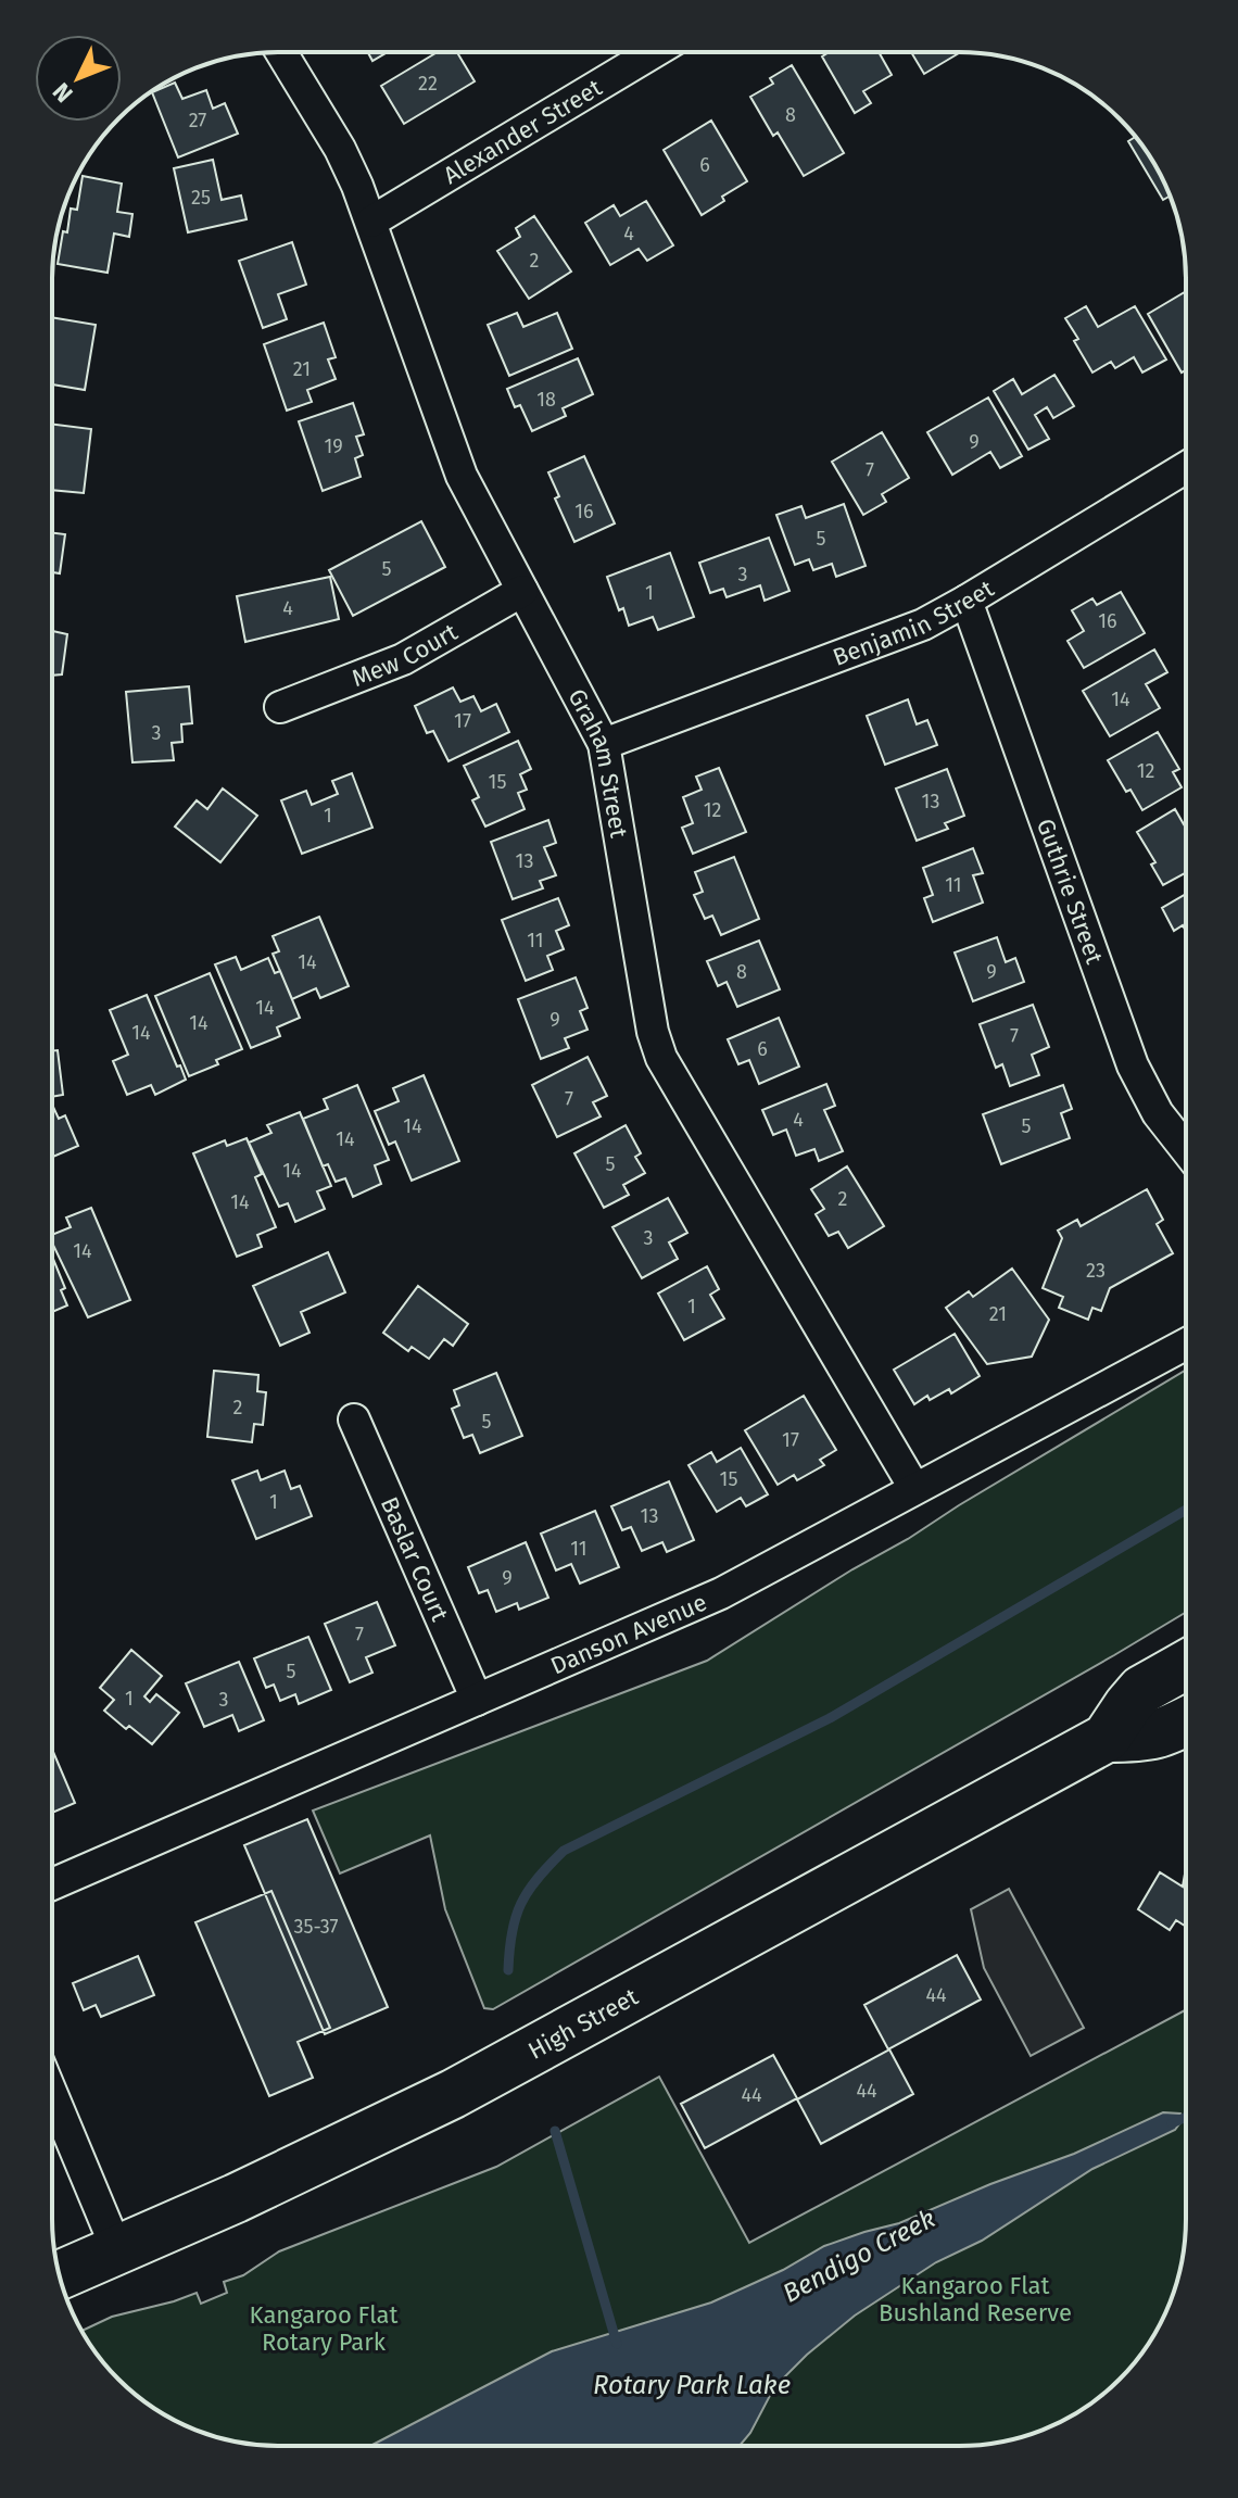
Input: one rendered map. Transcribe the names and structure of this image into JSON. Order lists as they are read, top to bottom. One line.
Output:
{"streets":{"highway":["High Street"],"street":["Alexander Street","Benjamin Street","Mew Court","Graham Street","Guthrie Street","Baslar Court","Danson Avenue"]},"crossings":[["Alexander Street","Graham Street"],["Benjamin Street","Graham Street"],["Benjamin Street","Guthrie Street"],["Mew Court","Graham Street"],["Graham Street","Danson Avenue"],["Baslar Court","Danson Avenue"]],"water":["Bendigo Creek","Rotary Park Lake"],"parks":["Kangaroo Flat Bushland Reserve","Kangaroo Flat Rotary Park"],"house_numbers":["22","8","27","6","25","4","2","21","18","9","19","7","16","5","5","3","1","4","16","14","17","3","12","15","13","12","1","13","11","11","14","8","9","14","9","14","14","7","6","7","4","14","5","14","5","14","2","14","3","14","23","1","21","2","5","17","15","1","13","11","9","7","5","1","3","35-37","44","44","44"],"north":"bottom left"}
